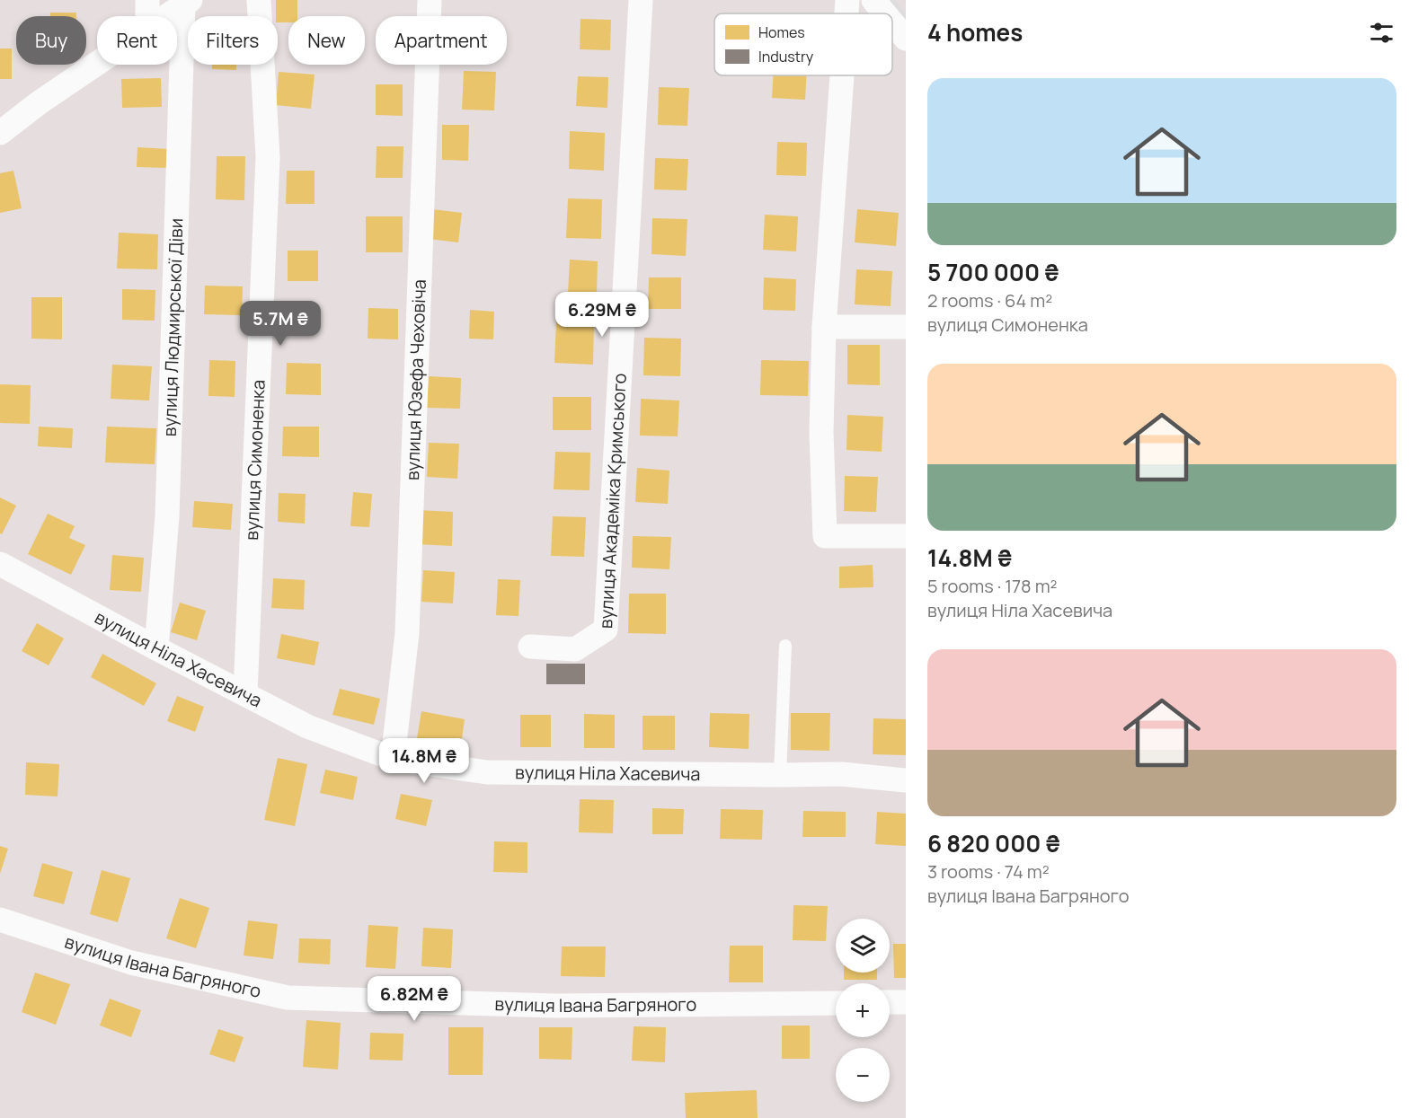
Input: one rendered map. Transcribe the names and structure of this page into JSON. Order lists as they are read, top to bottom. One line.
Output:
{"streets":{"street":["вулиця Людмирської Діви","вулиця Юзефа Чеховіча","вулиця Симоненка","вулиця Академіка Кримського","вулиця Ніла Хасевича","вулиця Івана Багряного"]},"crossings":[["вулиця Людмирської Діви","вулиця Ніла Хасевича"],["вулиця Юзефа Чеховіча","вулиця Ніла Хасевича"],["вулиця Симоненка","вулиця Ніла Хасевича"]],"legend":["Homes","Industry"],"page":{"heading":"4 homes","chip":["Buy","Rent","Filters","New","Apartment"],"list":[{"name":"5 700 000 ₴","note":"2 rooms · 64 m² · вулиця Симоненка"},{"name":"14.8M ₴","note":"5 rooms · 178 m² · вулиця Ніла Хасевича"},{"name":"6 820 000 ₴","note":"3 rooms · 74 m² · вулиця Івана Багряного"}],"price":["6.29M ₴","5.7M ₴","14.8M ₴","6.82M ₴"],"map_buttons":["+","−"]}}
